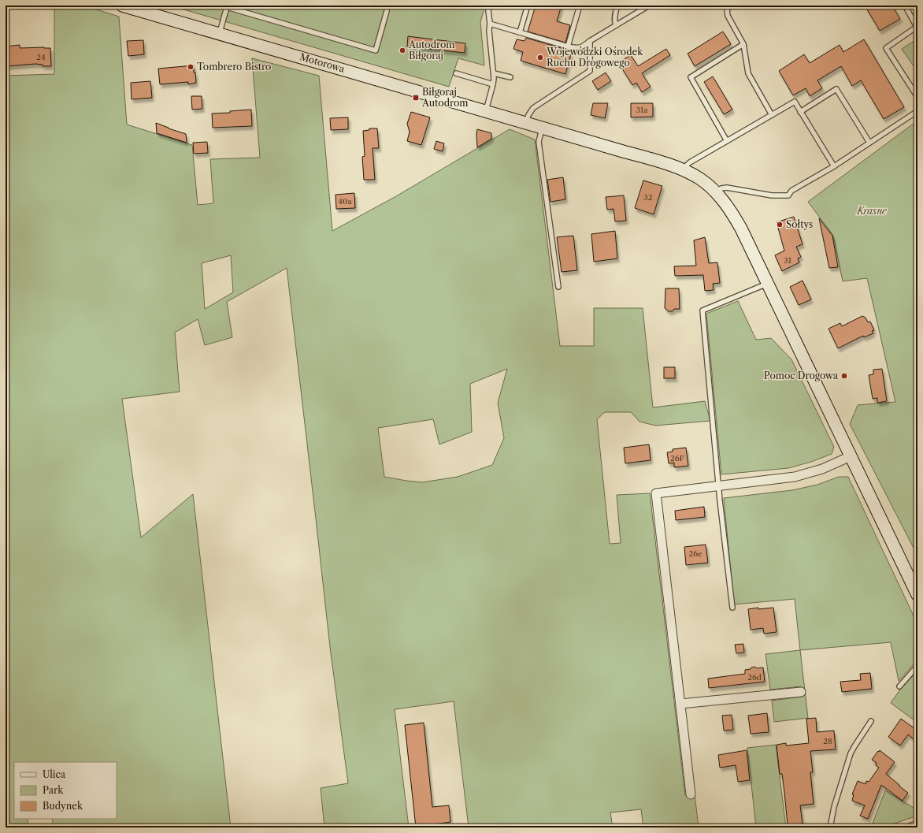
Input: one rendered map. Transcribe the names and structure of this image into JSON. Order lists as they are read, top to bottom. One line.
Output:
{"streets":{"street":["Motorowa"]},"parks":["Krasne"],"places":{"other":["Autodrom Biłgoraj","Wojewódzki Ośrodek Ruchu Drogowego","Tombrero Bistro","Sołtys","Pomoc Drogowa"],"transit":["Biłgoraj Autodrom"]},"house_numbers":["24","31a","32","40a","31","26F","26e","26d","28"],"legend":["Ulica","Park","Budynek"]}
